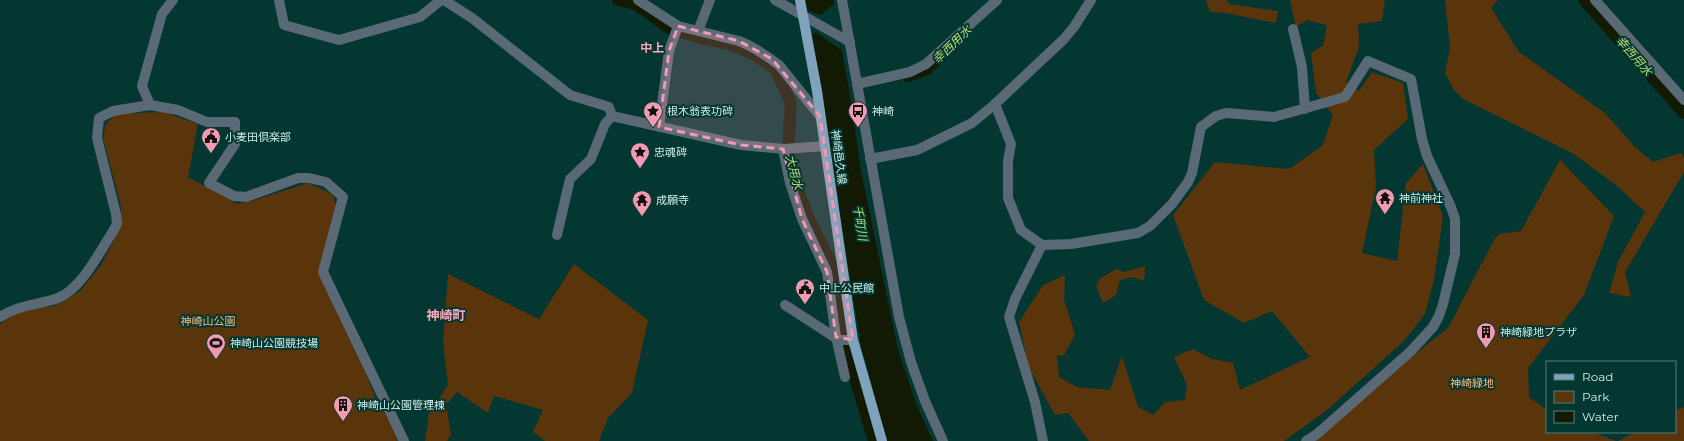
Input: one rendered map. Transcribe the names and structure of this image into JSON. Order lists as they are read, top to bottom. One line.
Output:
{"streets":{"main road":["神崎邑久線"]},"districts":["中上","神崎町"],"water":["幸西用水","大用水","千町川"],"parks":["神崎山公園","神崎緑地"],"places":{"place":["根木翁表功碑","忠魂碑"],"bus stop":["神崎"],"public building":["小麦田倶楽部","中上公民館"],"temple":["神前神社","成願寺"],"building":["神崎緑地プラザ","神崎山公園管理棟"],"sports":["神崎山公園競技場"]},"legend":["Road","Park","Water"]}
